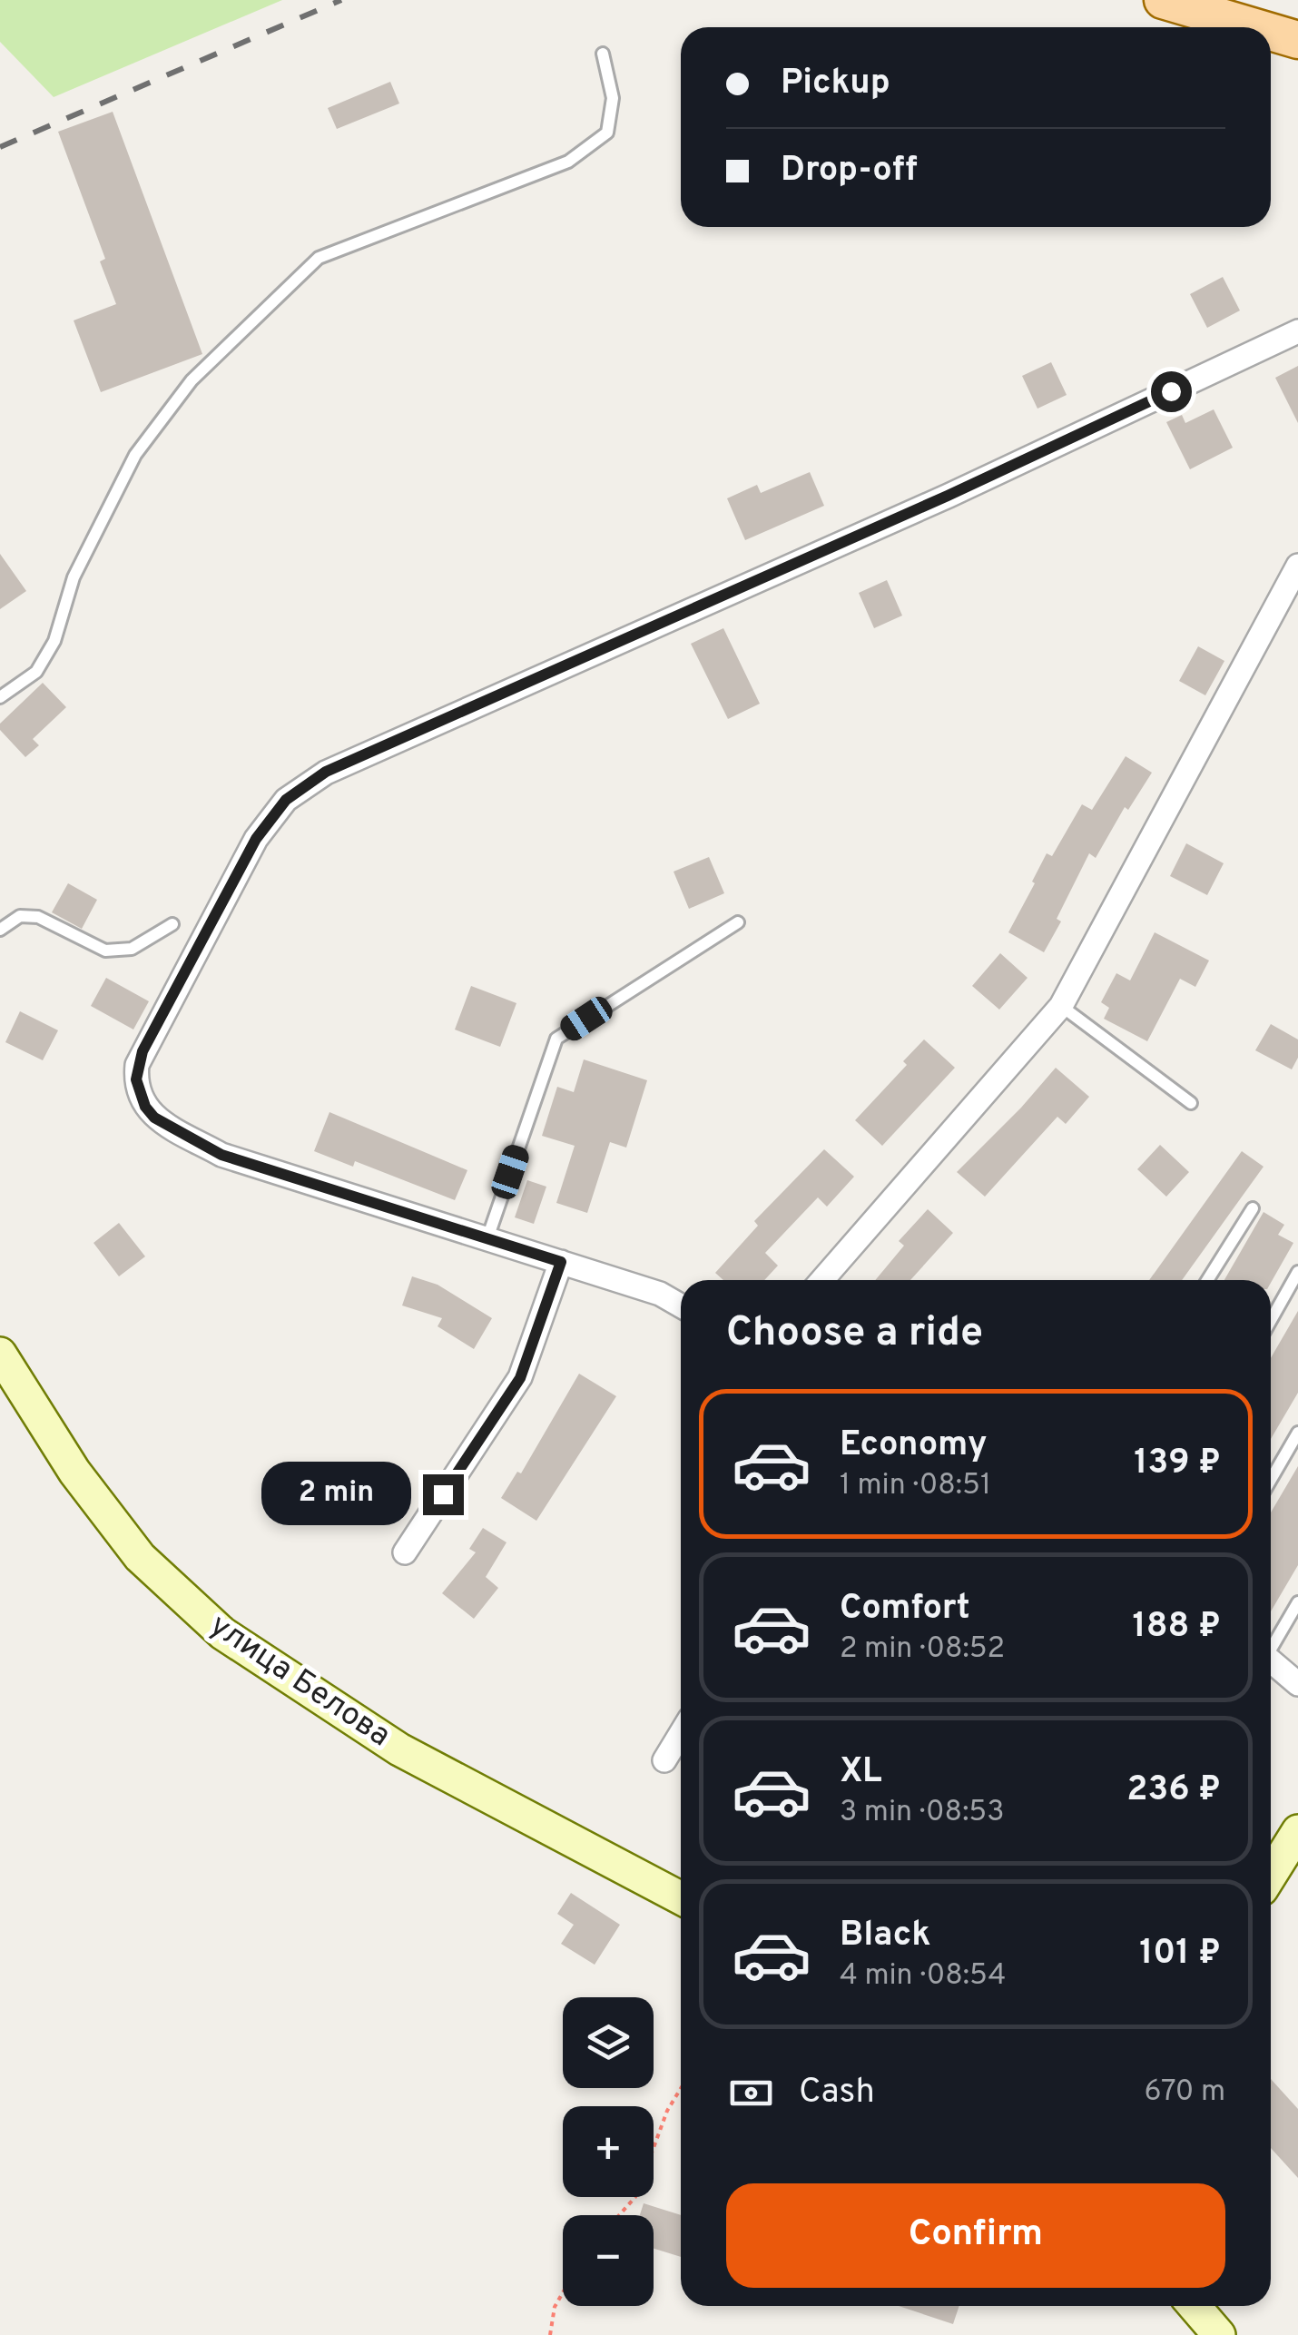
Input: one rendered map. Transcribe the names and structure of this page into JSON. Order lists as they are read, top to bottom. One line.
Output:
{"streets":{"main road":["улица Белова"]},"page":{"banner":["Pickup","Drop-off"],"heading":"Choose a ride","list":[{"name":"Economy","note":"1 min · 08:51","value":"139 ₽"},{"name":"Comfort","note":"2 min · 08:52","value":"188 ₽"},{"name":"XL","note":"3 min · 08:53","value":"236 ₽"},{"name":"Black","note":"4 min · 08:54","value":"101 ₽"}],"bubble":"2 min","map_buttons":["+","−"],"pay":["Cash","670 m"],"buttons":"Confirm"}}
